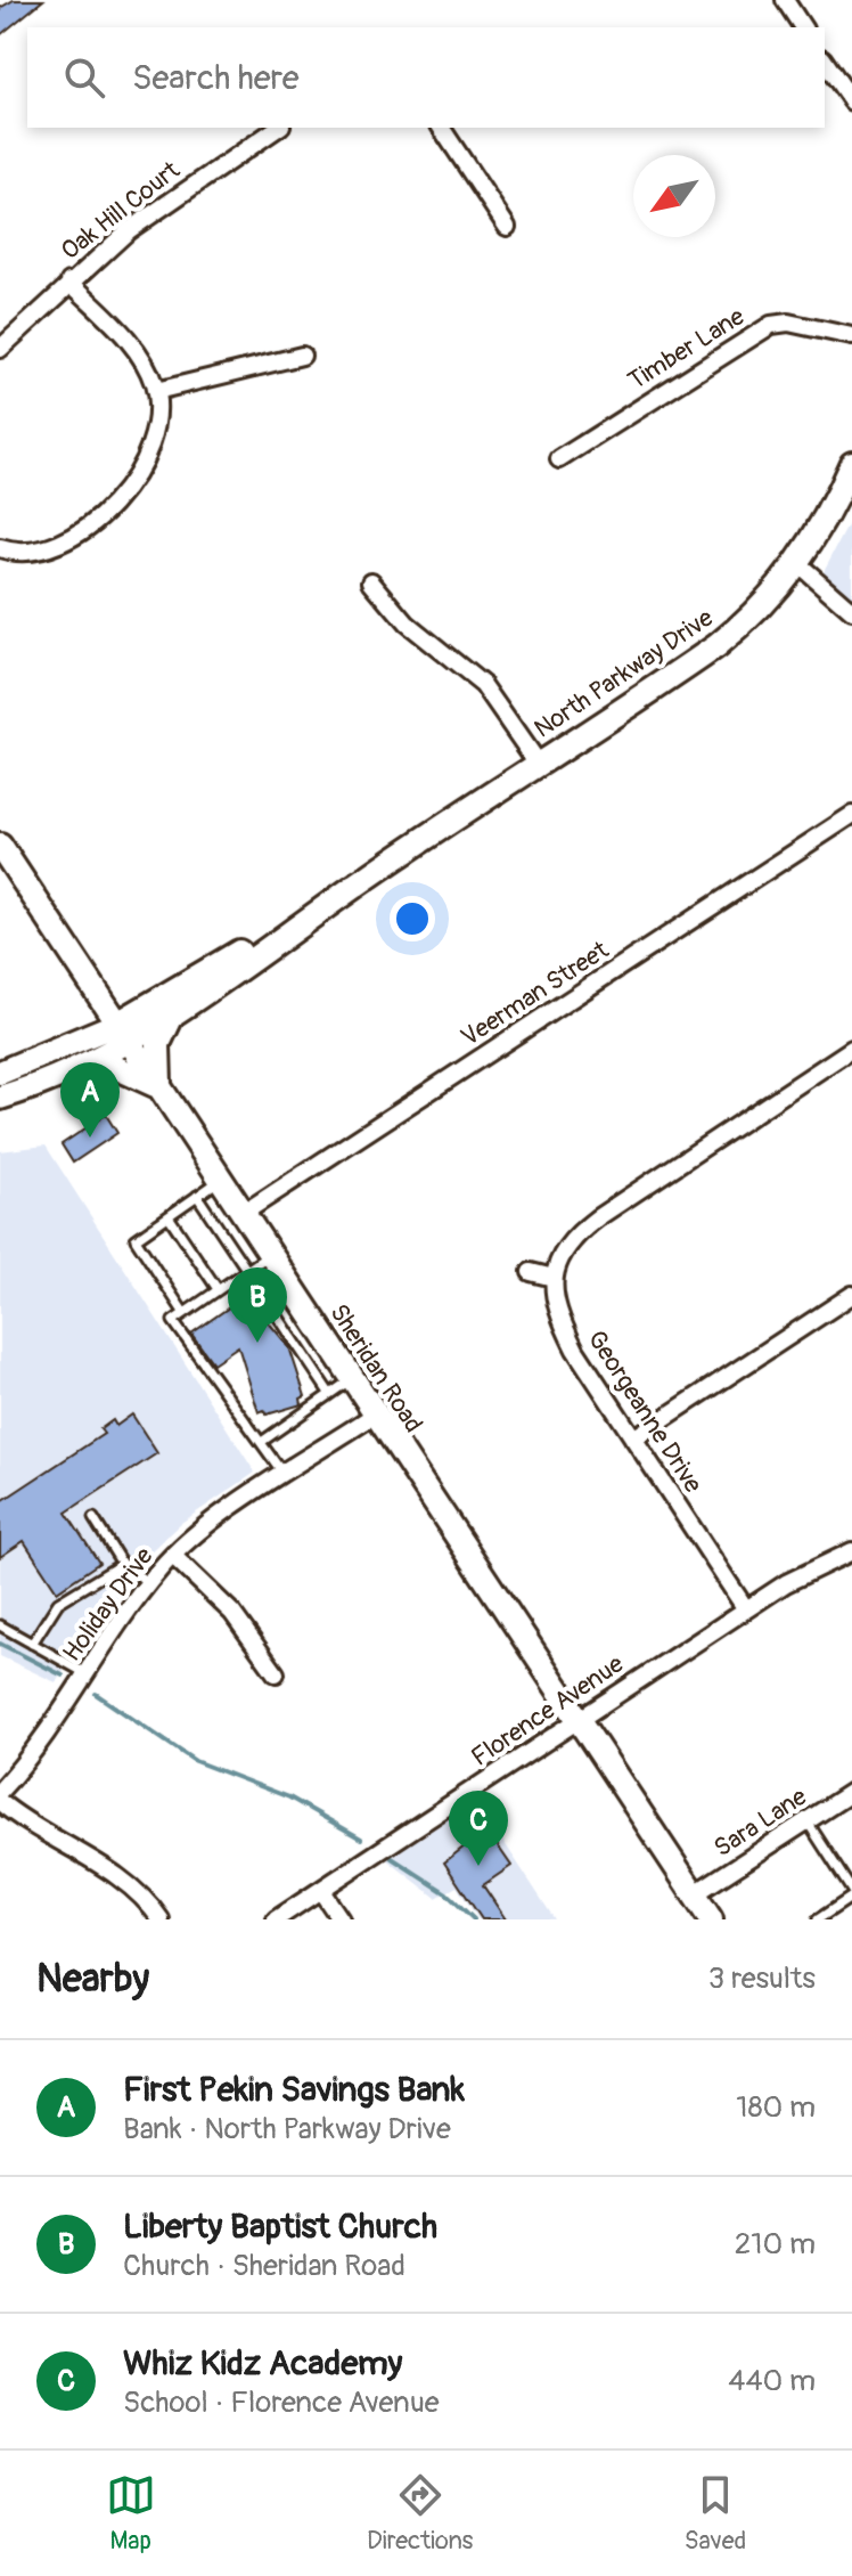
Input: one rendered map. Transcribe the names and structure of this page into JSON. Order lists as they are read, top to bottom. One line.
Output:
{"streets":{"main road":["North Parkway Drive","Sheridan Road"],"street":["Oak Hill Court","Timber Lane","Veerman Street","Georgeanne Drive","Holiday Drive","Florence Avenue","Sara Lane"]},"crossings":[["North Parkway Drive","Sheridan Road"],["Veerman Street","Sheridan Road"],["Sheridan Road","Holiday Drive"],["Sheridan Road","Florence Avenue"],["Sheridan Road","Sara Lane"],["Georgeanne Drive","Florence Avenue"]],"north":"bottom left","page":{"search":"Search here","pins":["A","B","C"],"heading":["Nearby","3 results"],"list":[{"mark":"A","name":"First Pekin Savings Bank","note":"Bank · North Parkway Drive","value":"180 m"},{"mark":"B","name":"Liberty Baptist Church","note":"Church · Sheridan Road","value":"210 m"},{"mark":"C","name":"Whiz Kidz Academy","note":"School · Florence Avenue","value":"440 m"}],"nav":["Map","Directions","Saved"]}}
